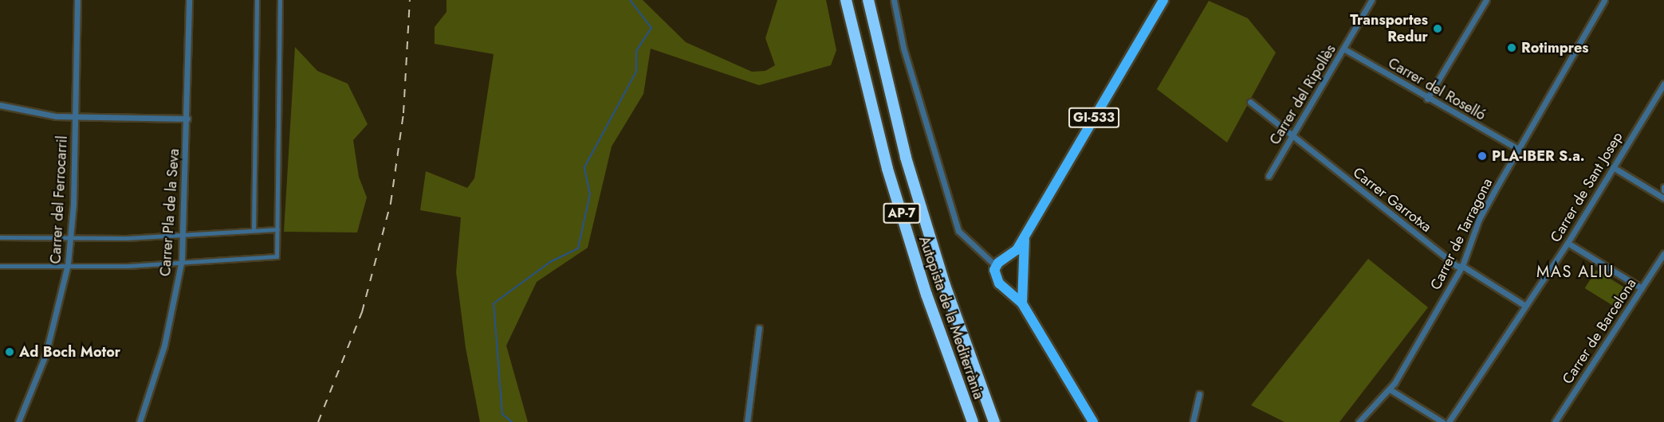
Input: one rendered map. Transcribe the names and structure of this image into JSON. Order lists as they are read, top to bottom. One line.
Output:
{"streets":{"highway":["AP-7","Autopista de la Mediterrània"],"main road":["GI-533"],"street":["Carrer del Roselló","Carrer del Ripollès","Carrer de Sant Josep","Carrer del Ferrocarril","Carrer Garrotxa","Carrer Pla de la Seva","Carrer de Tarragona","Carrer de Barcelona"]},"crossings":[["Carrer del Roselló","Carrer del Ripollès"],["Carrer del Roselló","Carrer de Tarragona"],["Carrer del Ripollès","Carrer Garrotxa"],["Carrer de Sant Josep","Carrer Garrotxa"],["Carrer Garrotxa","Carrer de Tarragona"]],"districts":["MAS ALIU"],"places":["Transportes Redur","Rotimpres","PLA-IBER S.a.","Ad Boch Motor"]}
